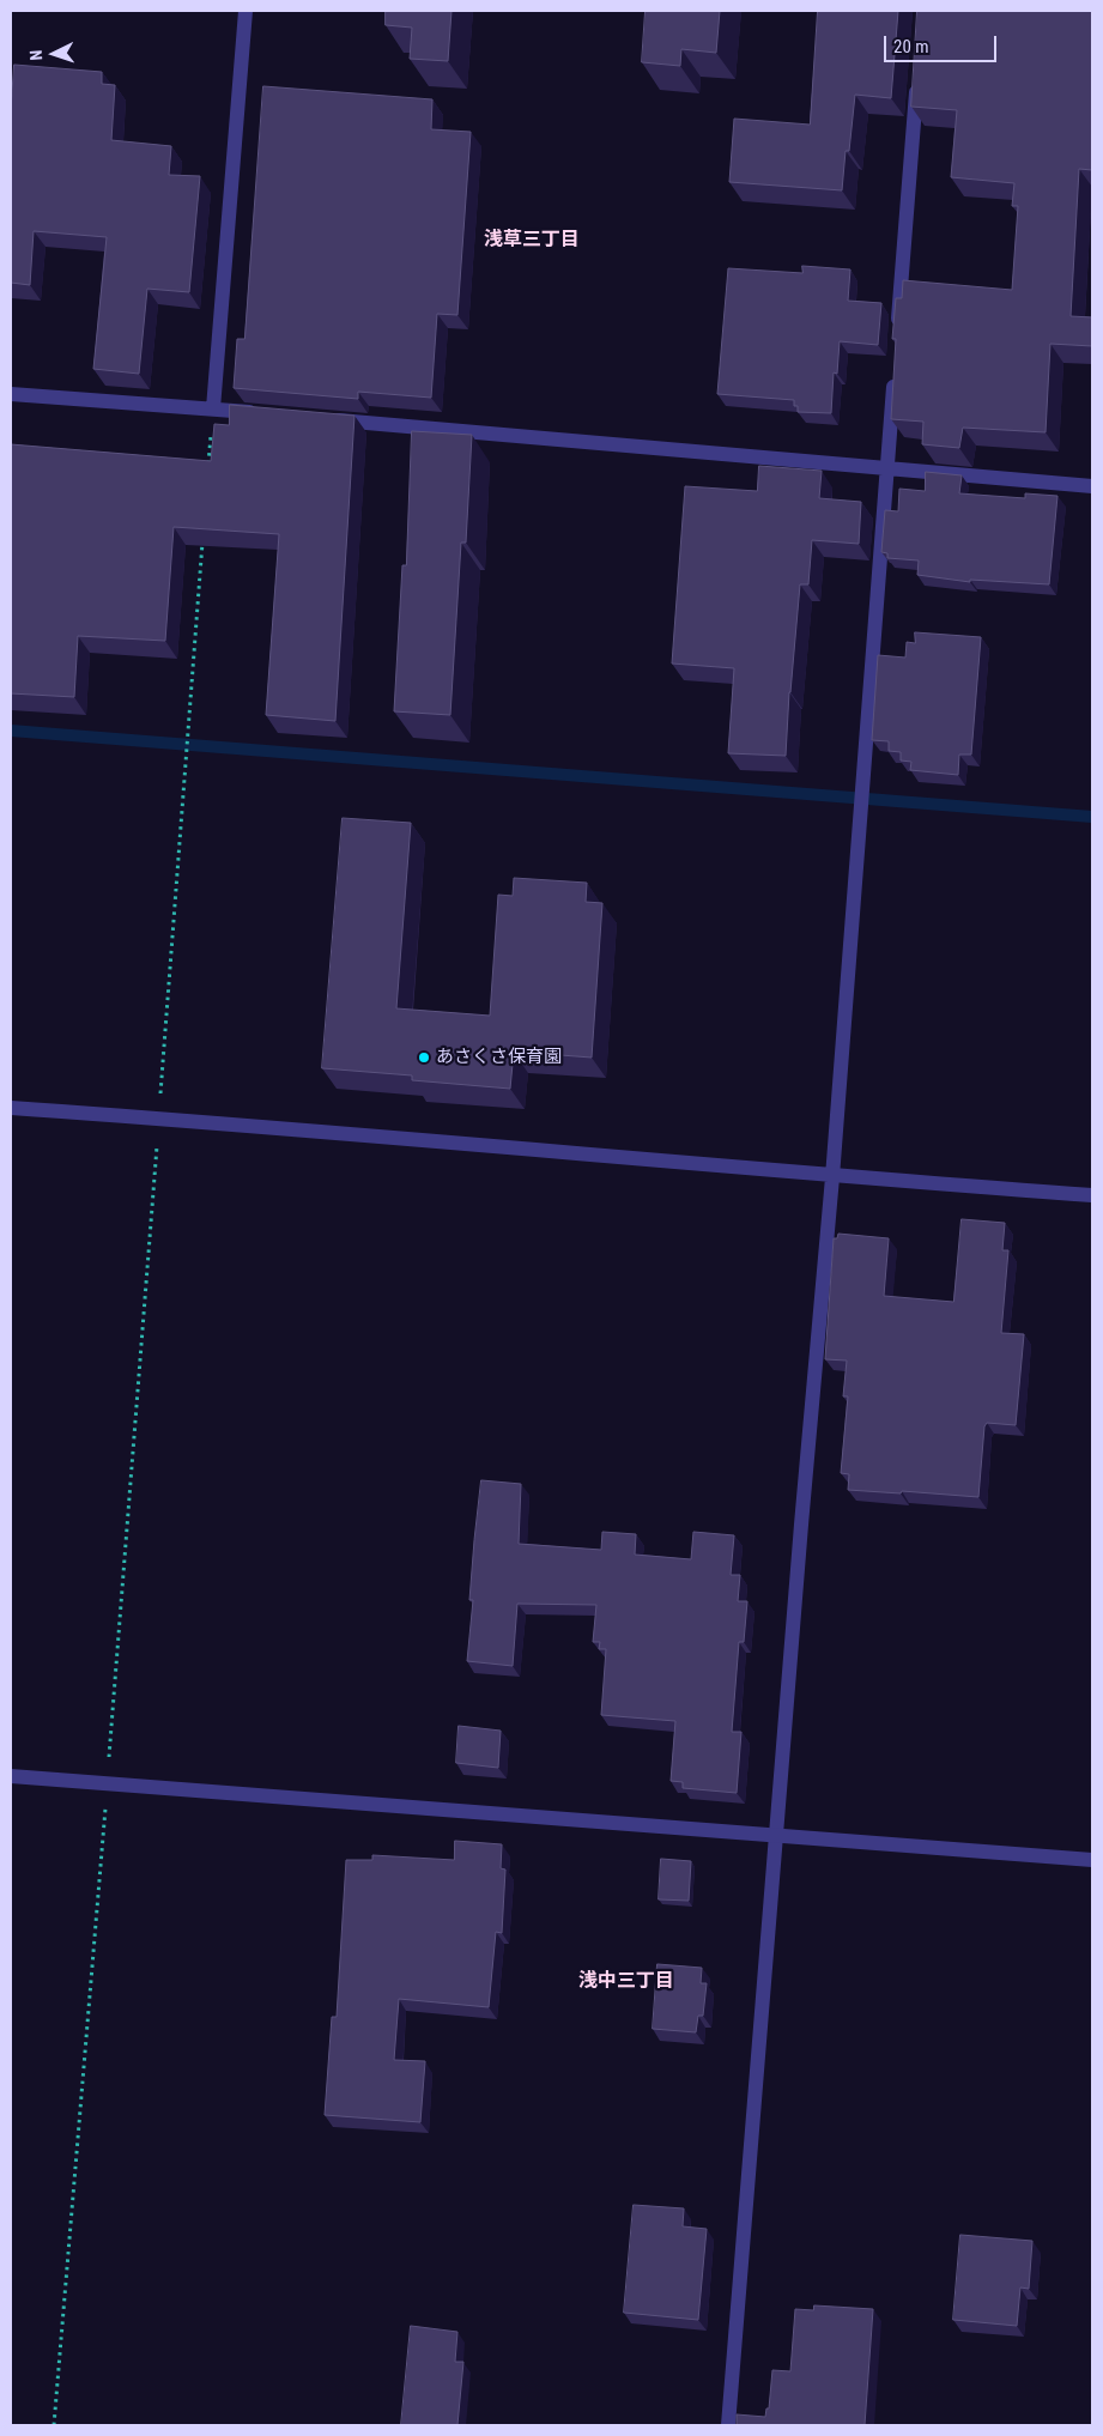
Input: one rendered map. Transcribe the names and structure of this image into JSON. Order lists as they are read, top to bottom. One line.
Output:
{"districts":["浅草三丁目","浅中三丁目"],"places":["あさくさ保育園"],"scale_bar":"20 m","north":"left"}
